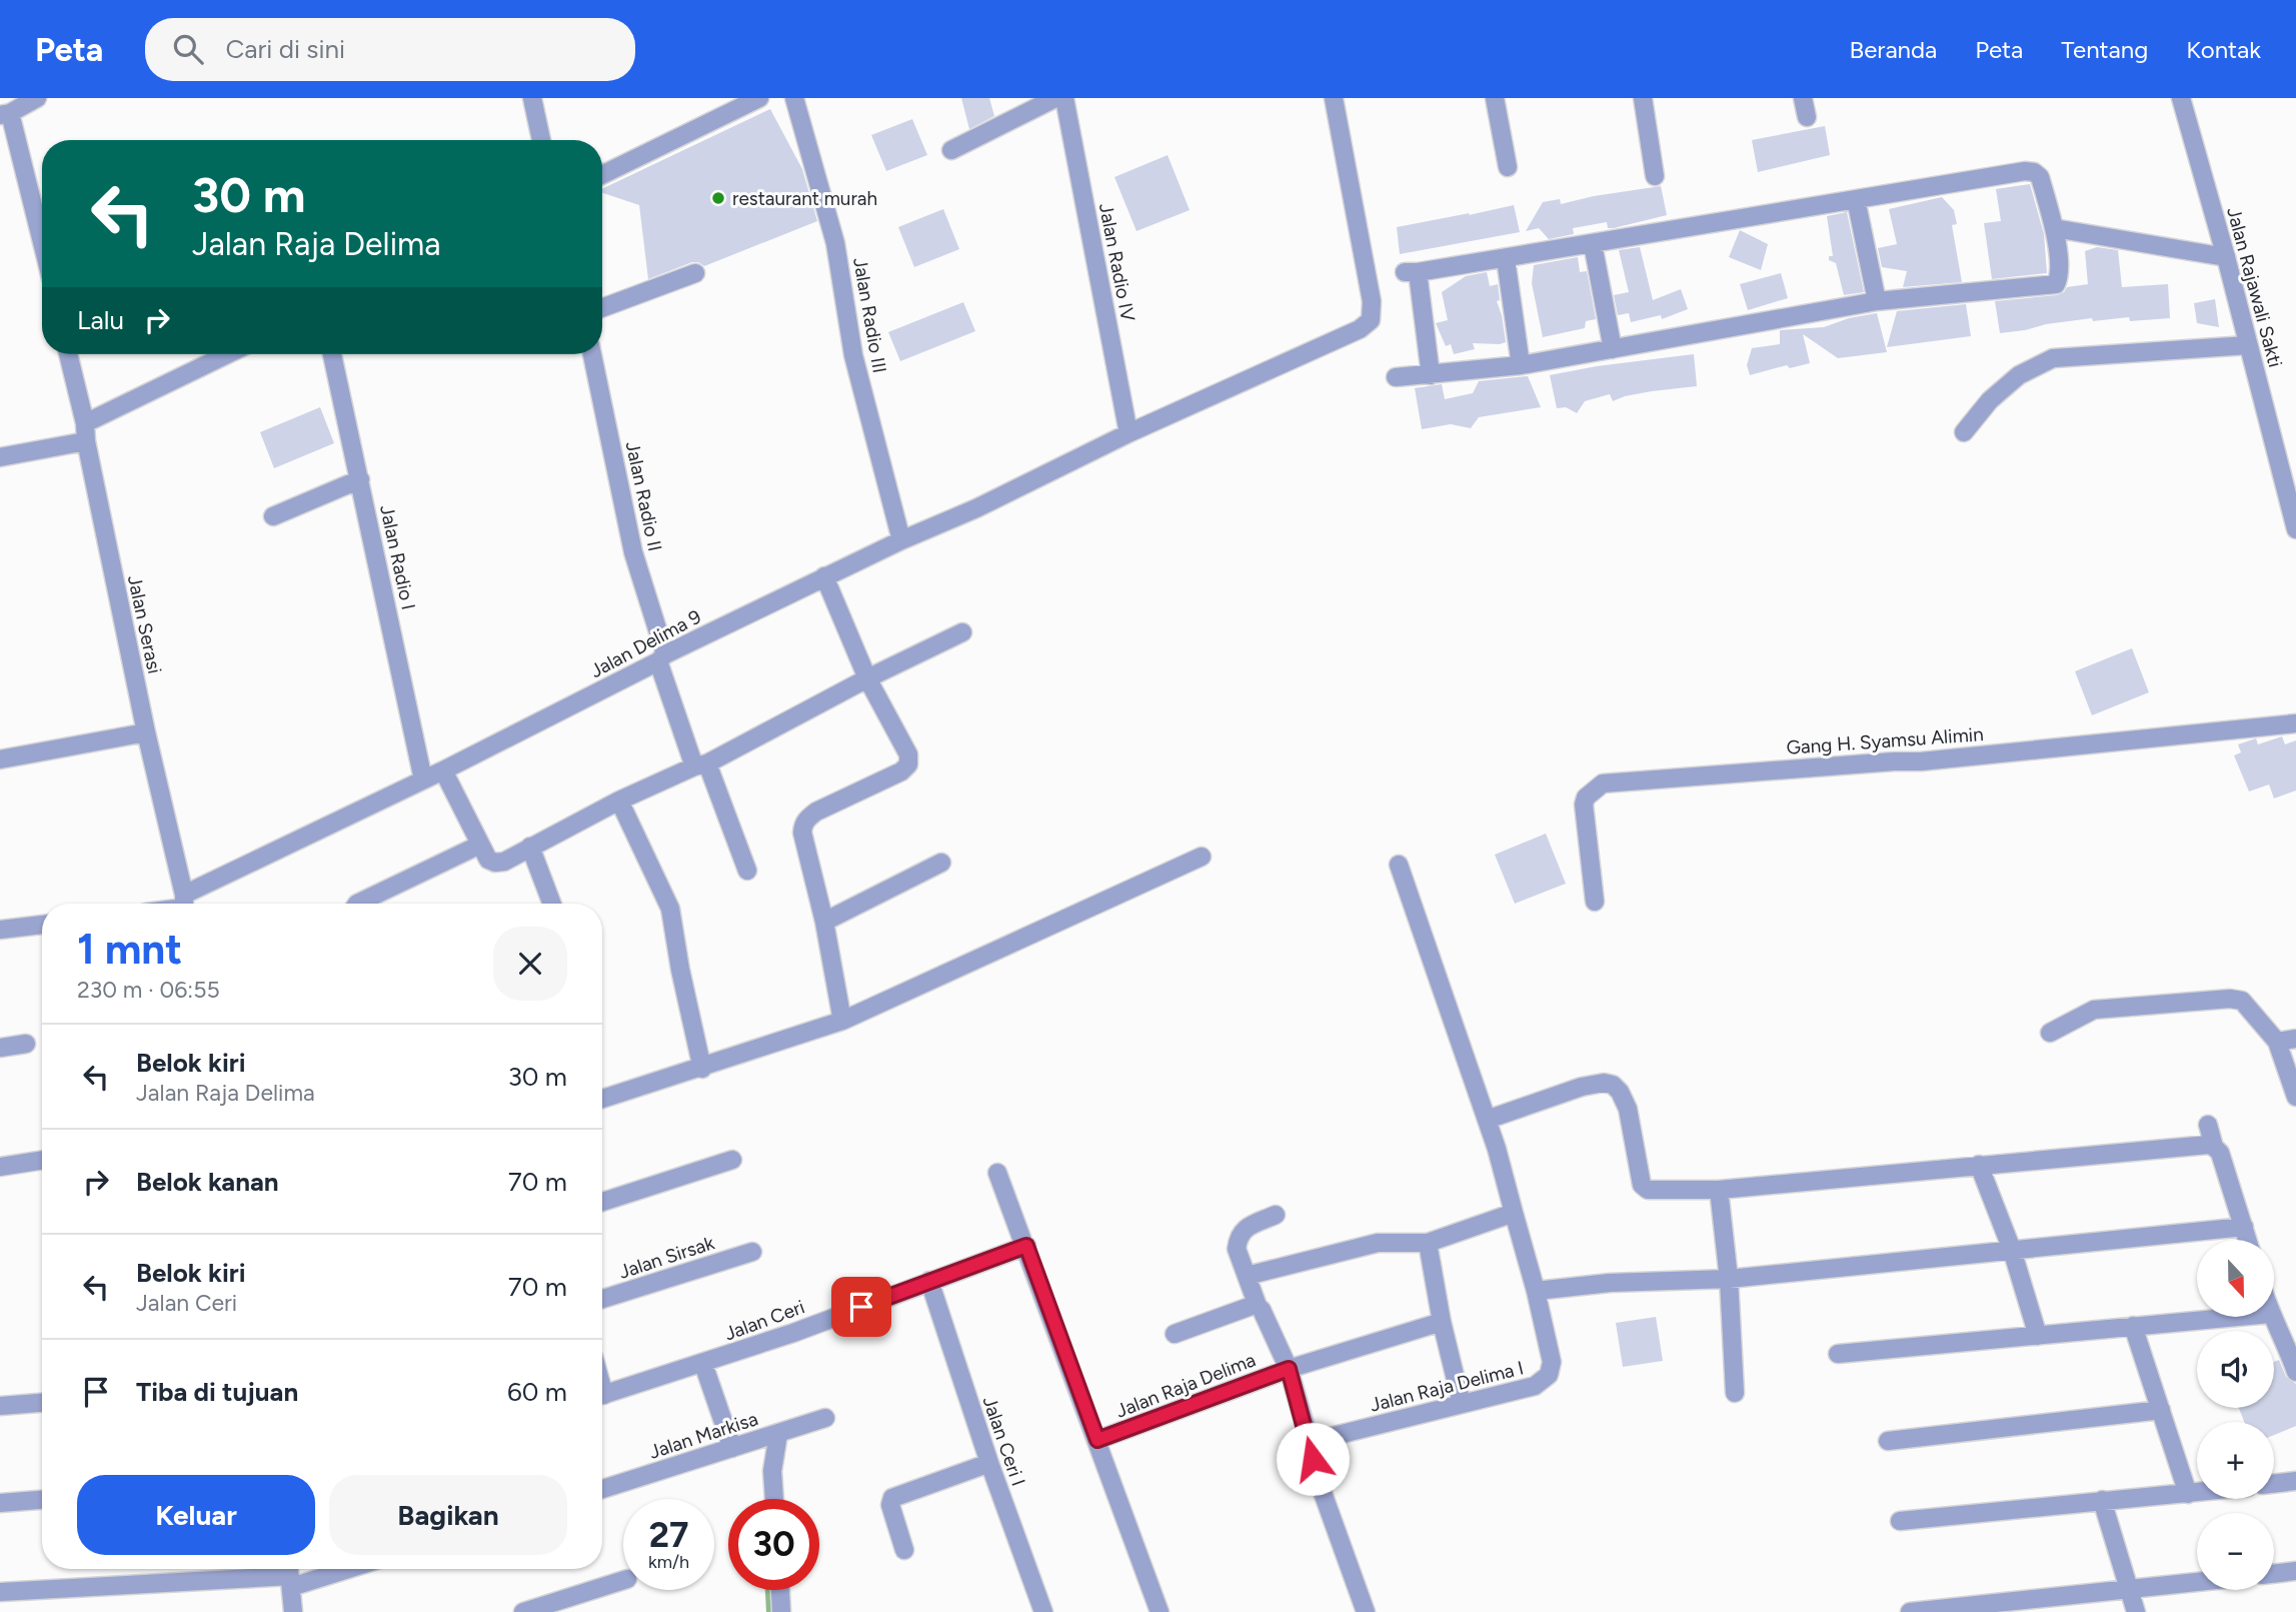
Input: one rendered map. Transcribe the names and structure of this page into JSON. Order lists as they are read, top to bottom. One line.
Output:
{"streets":{"street":["Jalan Radio IV","Jalan Rajawali Sakti","Jalan Radio III","Jalan Radio II","Jalan Radio I","Jalan Serasi","Jalan Delima 9","Gang H. Syamsu Alimin","Jalan Sirsak","Jalan Ceri","Jalan Raja Delima","Jalan Raja Delima I","Jalan Markisa","Jalan Ceri I"]},"crossings":[["Jalan Radio IV","Jalan Delima 9"],["Jalan Radio III","Jalan Delima 9"],["Jalan Radio II","Jalan Delima 9"],["Jalan Radio I","Jalan Delima 9"],["Jalan Ceri","Jalan Ceri I"]],"places":["restaurant murah"],"north":"bottom","page":{"header":"Peta","search":"Cari di sini","nav":["Beranda","Peta","Tentang","Kontak"],"turn":["30 m","Jalan Raja Delima"],"then":"Lalu","heading":["1 mnt","230 m · 06:55"],"list":[{"name":"Belok kiri","note":"Jalan Raja Delima","value":"30 m"},{"name":"Belok kanan","value":"70 m"},{"name":"Belok kiri","note":"Jalan Ceri","value":"70 m"},{"name":"Tiba di tujuan","value":"60 m"}],"map_buttons":["+","−"],"buttons":["Keluar","Bagikan"],"speed":"27 km/h","limit":"30"}}
